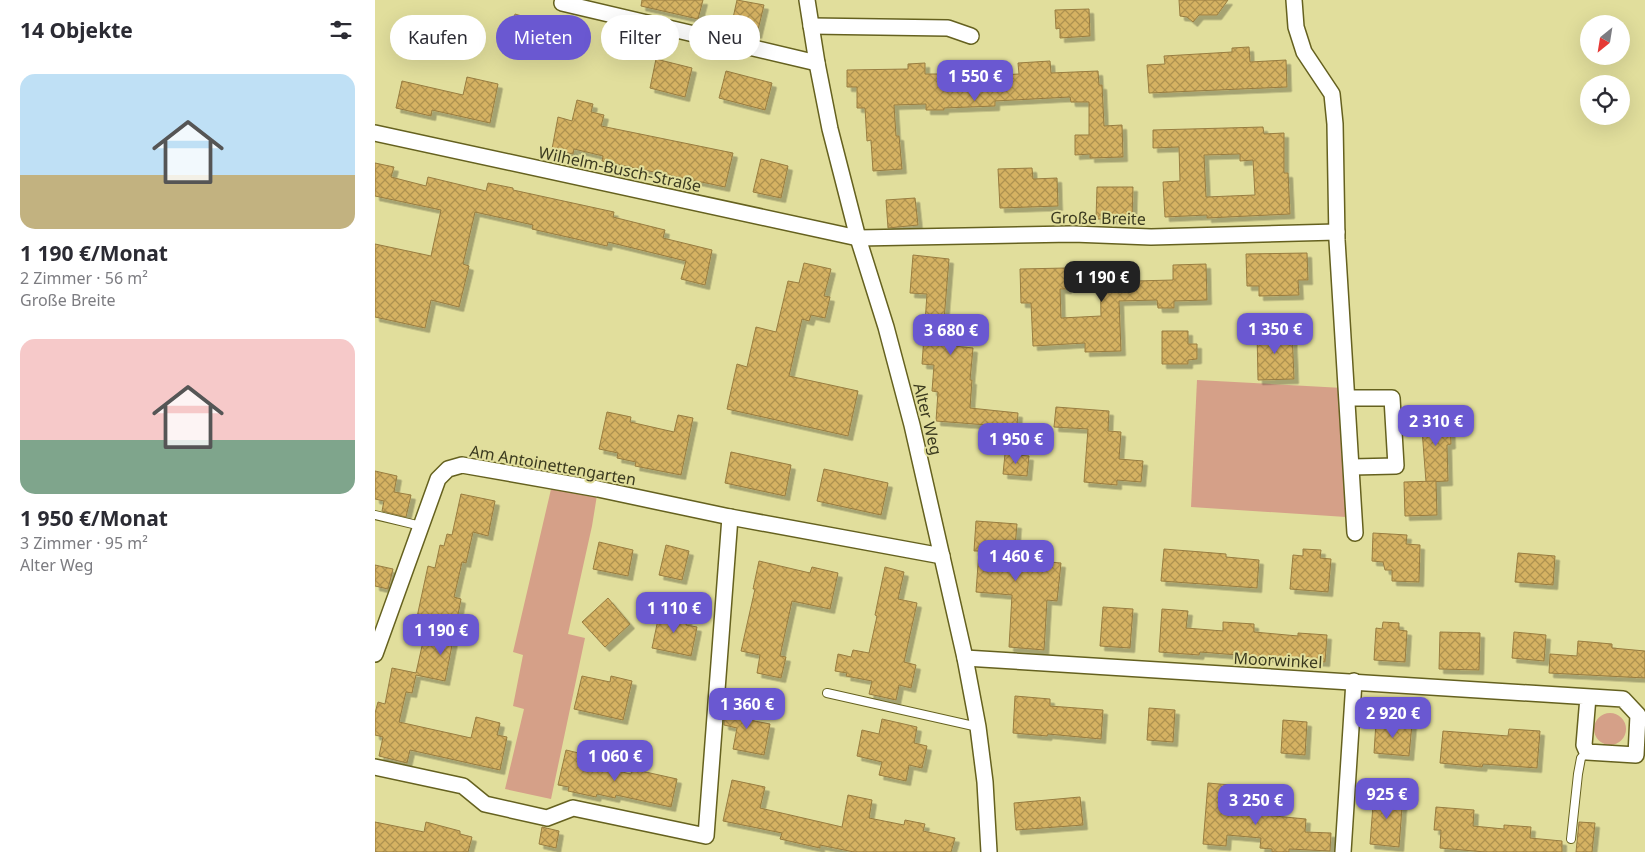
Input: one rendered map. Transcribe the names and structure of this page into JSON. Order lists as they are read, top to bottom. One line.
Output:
{"streets":{"street":["Wilhelm-Busch-Straße","Große Breite","Alter Weg","Am Antoinettengarten","Moorwinkel"]},"crossings":[["Wilhelm-Busch-Straße","Große Breite"],["Wilhelm-Busch-Straße","Alter Weg"],["Große Breite","Alter Weg"],["Alter Weg","Am Antoinettengarten"],["Alter Weg","Moorwinkel"]],"north":"bottom left","page":{"heading":"14 Objekte","chip":["Kaufen","Mieten","Filter","Neu"],"list":[{"name":"1 190 €/Monat","note":"2 Zimmer · 56 m² · Große Breite"},{"name":"1 950 €/Monat","note":"3 Zimmer · 95 m² · Alter Weg"}],"price":["1 550 €","1 190 €","1 350 €","3 680 €","2 310 €","1 950 €","1 460 €","1 110 €","1 190 €","1 360 €","2 920 €","1 060 €","925 €","3 250 €"]}}
